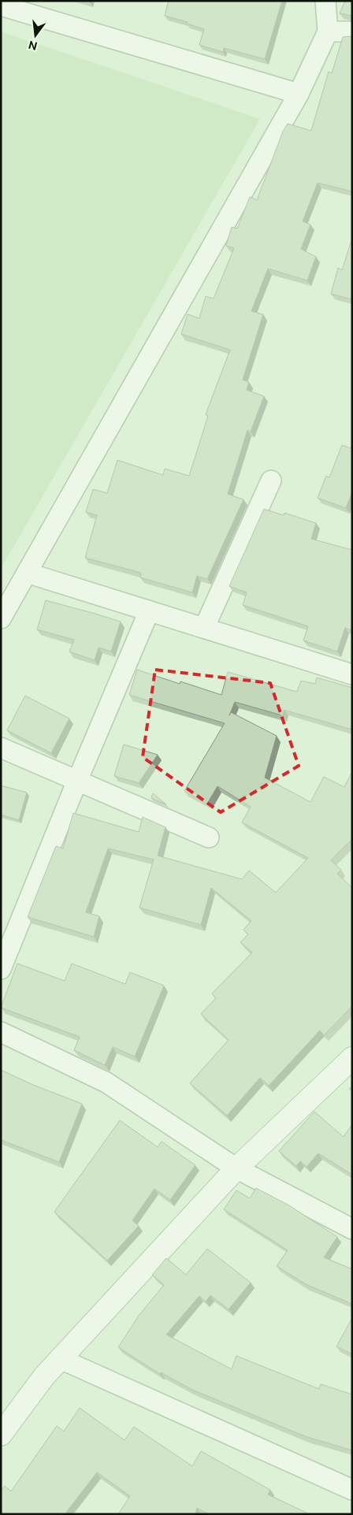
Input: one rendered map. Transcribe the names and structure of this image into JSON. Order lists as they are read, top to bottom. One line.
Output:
{"north":"bottom"}
